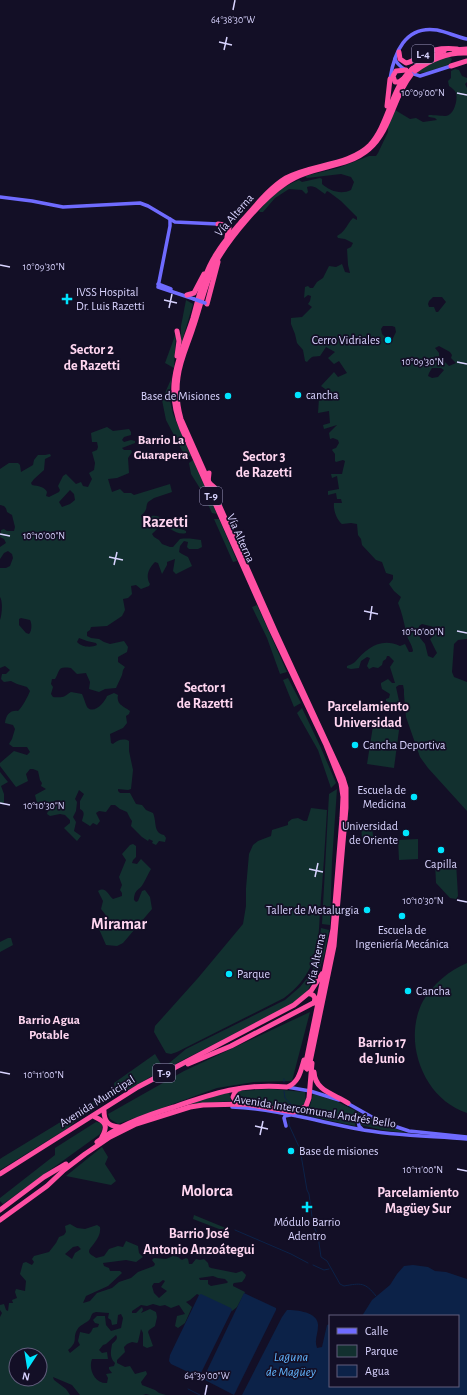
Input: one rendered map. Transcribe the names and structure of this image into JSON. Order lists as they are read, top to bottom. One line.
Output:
{"streets":{"highway":["L-4","Vía Alterna","T-9","Avenida Municipal","Avenida Intercomunal Andrés Bello"]},"crossings":[["L-4","Vía Alterna"],["L-4","T-9"],["Vía Alterna","T-9"],["Vía Alterna","Avenida Municipal"],["T-9","Avenida Municipal"]],"districts":["Sector 2 de Razetti","Barrio La Guarapera","Sector 3 de Razetti","Razetti","Sector 1 de Razetti","Parcelamiento Universidad","Miramar","Barrio Agua Potable","Barrio 17 de Junio","Molorca","Parcelamiento Magüey Sur","Barrio José Antonio Anzoátegui"],"water":["Laguna de Magüey"],"places":{"health":["IVSS Hospital Dr. Luis Razetti","Módulo Barrio Adentro"],"other":["Cerro Vidriales","cancha","Base de Misiones","Cancha Deportiva","Escuela de Medicina","Universidad de Oriente","Capilla","Taller de Metalurgia","Escuela de Ingeniería Mecánica","Parque","Cancha","Base de misiones"]},"legend":["Calle","Parque","Agua"],"north":"bottom","coordinates":["64°38'30\"W","10°09'00\"N","10°09'30\"N","10°10'00\"N","10°10'30\"N","10°11'00\"N","64°39'00\"W"]}
